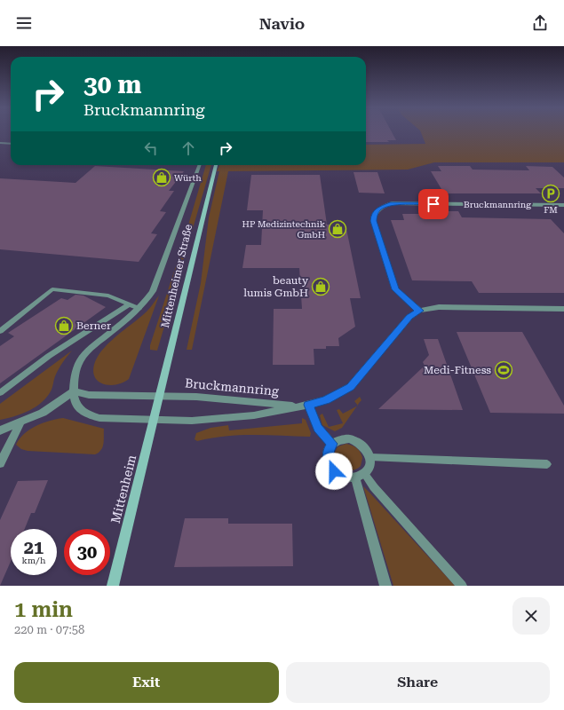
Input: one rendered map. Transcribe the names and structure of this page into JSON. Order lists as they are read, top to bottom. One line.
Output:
{"streets":{"main road":["Mittenheimer Straße","Mittenheim"],"street":["Bruckmannring"]},"crossings":[["Bruckmannring","Mittenheimer Straße"],["Bruckmannring","Mittenheim"],["Mittenheimer Straße","Mittenheim"]],"places":{"shop":["Würth","HP Medizintechnik GmbH","beauty lumis GmbH","Berner"],"parking":["FM"],"sports":["Medi-Fitness"]},"page":{"header":"Navio","turn":["30 m","Bruckmannring"],"speed":"21 km/h","limit":"30","heading":["1 min","220 m · 07:58"],"buttons":["Exit","Share"]}}
